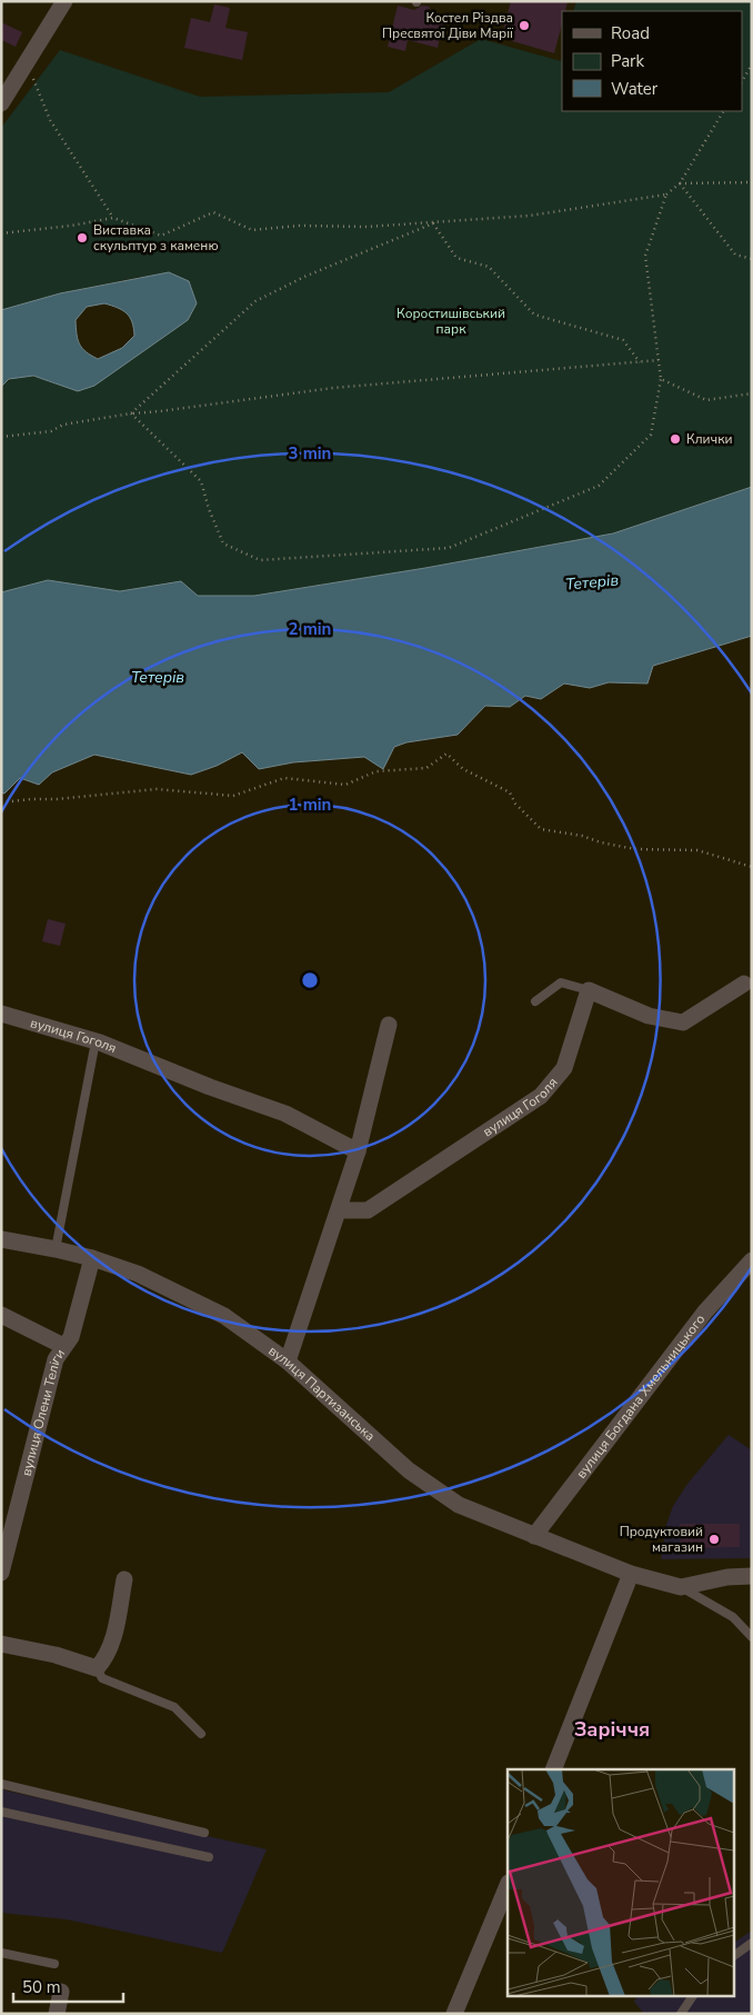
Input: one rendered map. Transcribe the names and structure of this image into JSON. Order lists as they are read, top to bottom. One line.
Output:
{"streets":{"street":["вулиця Гоголя","вулиця Партизанська","вулиця Богдана Хмельницького","вулиця Олени Теліги"]},"crossings":[["вулиця Партизанська","вулиця Богдана Хмельницького"],["вулиця Партизанська","вулиця Олени Теліги"]],"districts":["Заріччя"],"water":["Тетерів"],"parks":["Коростишівський парк"],"places":["Костел Різдва Пресвятої Діви Марії","Виставка скульптур з каменю","Клички","Продуктовий магазин"],"legend":["Road","Park","Water"],"scale_bar":"50 m","rings":["3 min","2 min","1 min"]}
